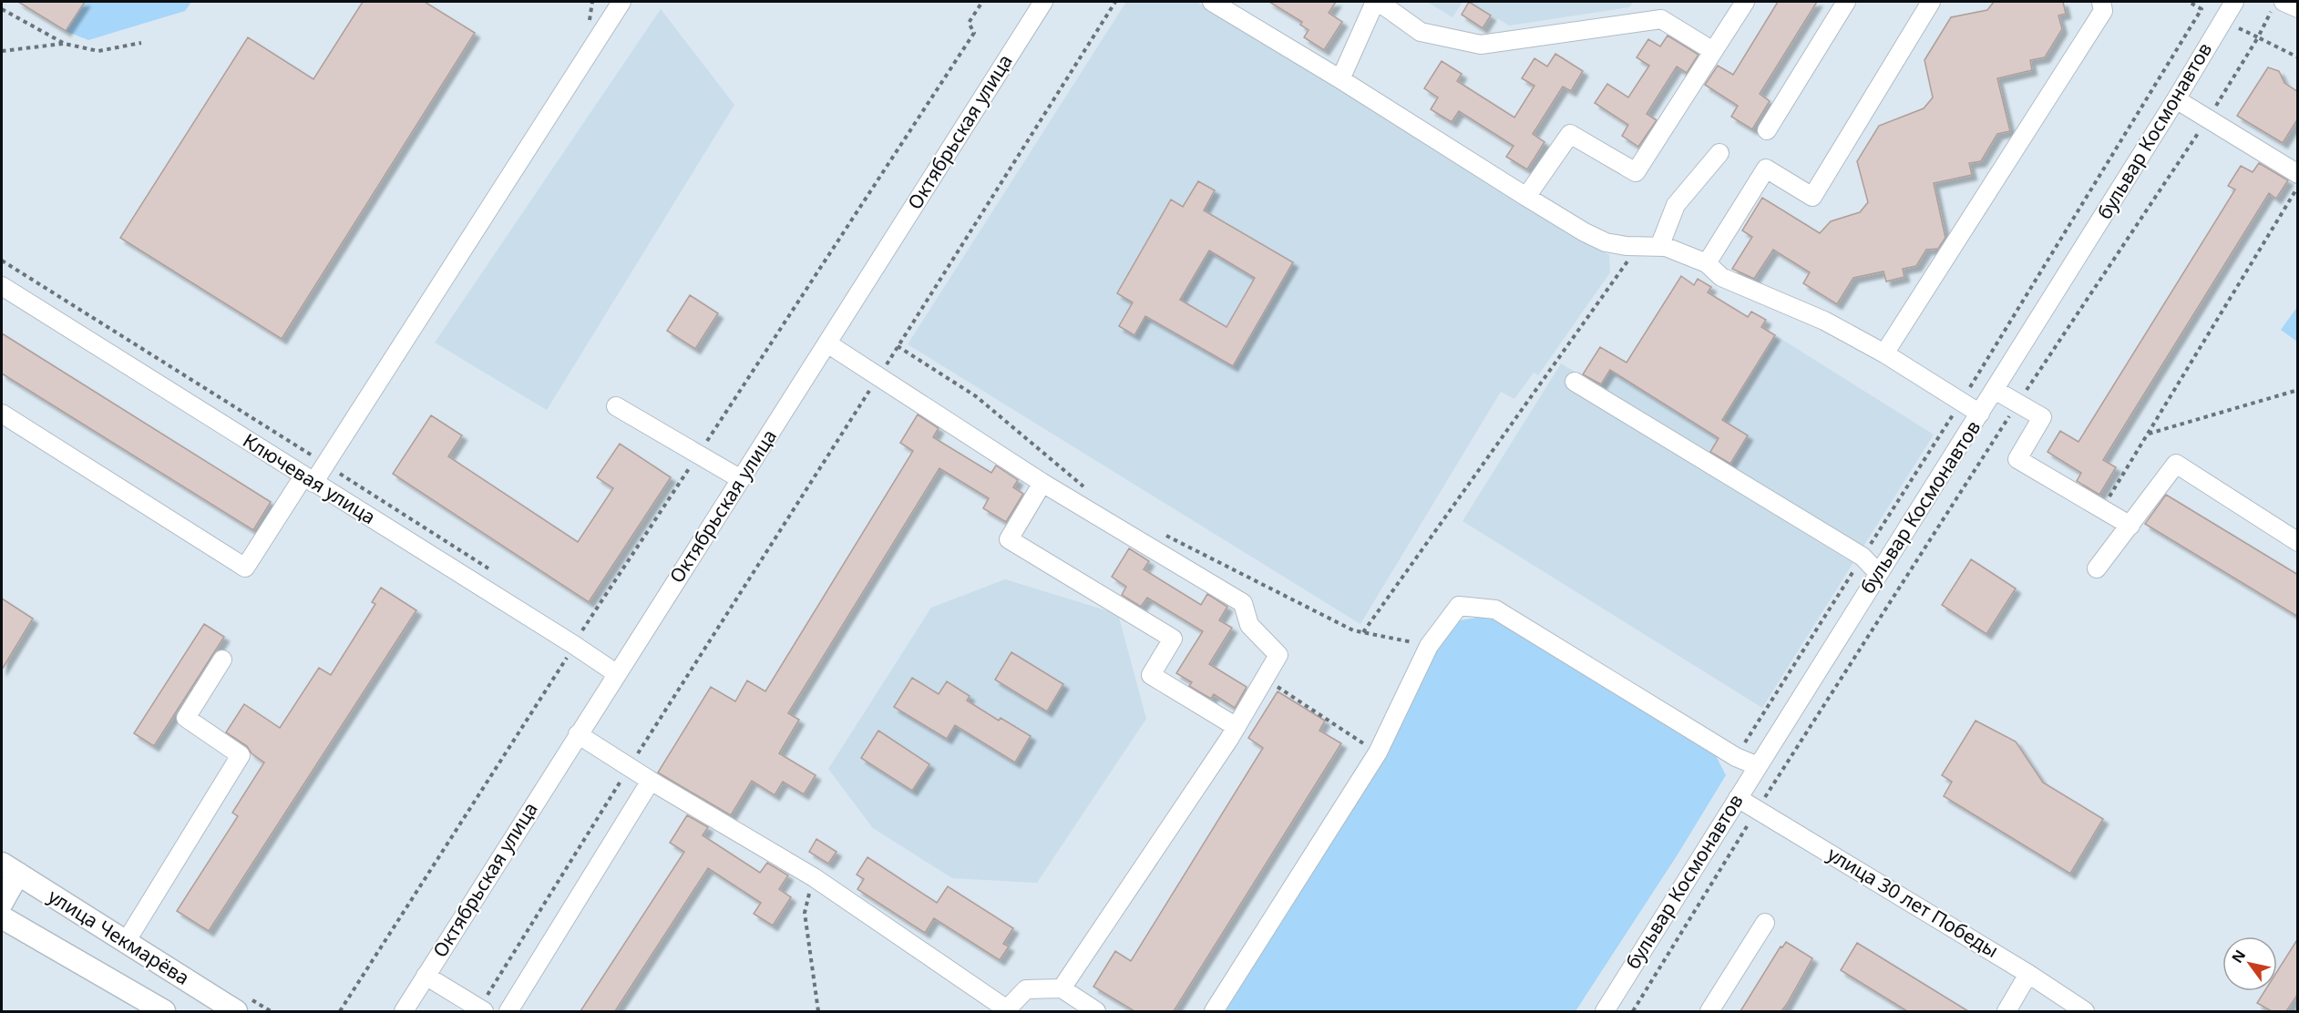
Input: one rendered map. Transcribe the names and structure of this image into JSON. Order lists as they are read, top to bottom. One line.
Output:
{"streets":{"main road":["улица Чекмарёва"],"street":["бульвар Космонавтов","Октябрьская улица","Ключевая улица","улица 30 лет Победы"]},"crossings":[["бульвар Космонавтов","улица 30 лет Победы"],["Октябрьская улица","Ключевая улица"]],"north":"top left"}
